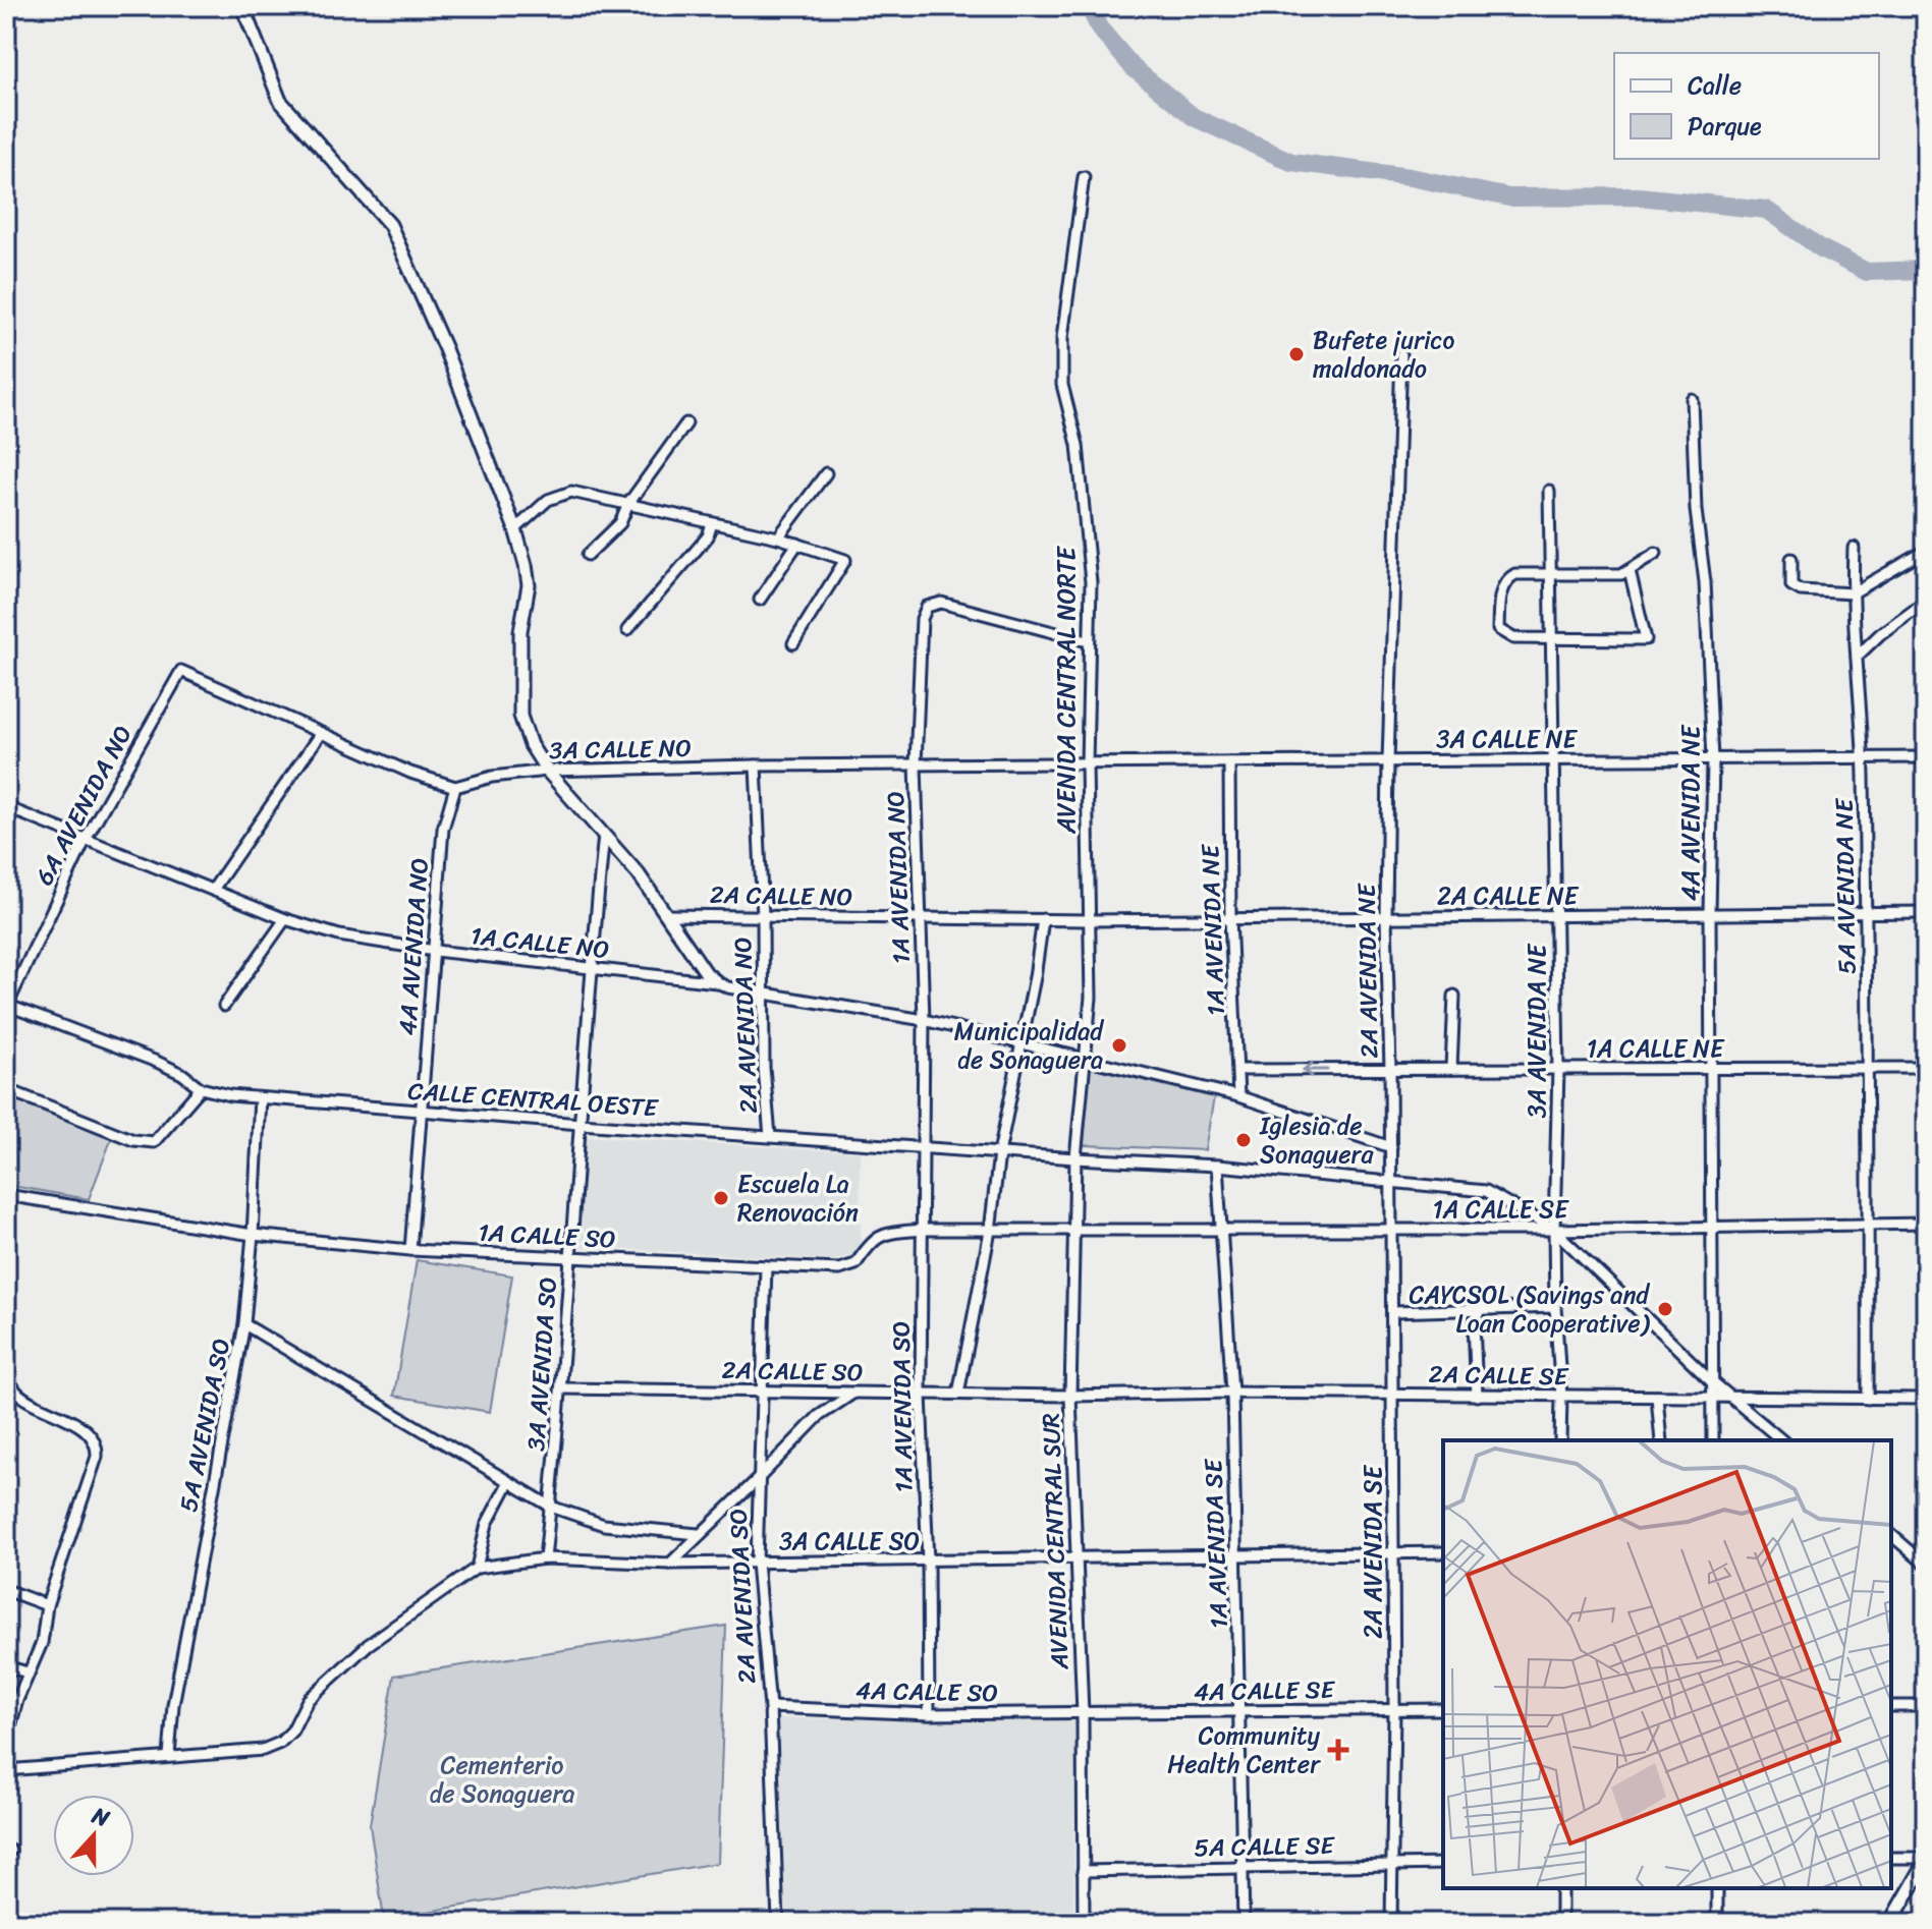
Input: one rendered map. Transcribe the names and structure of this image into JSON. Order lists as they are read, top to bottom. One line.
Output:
{"streets":{"street":["AVENIDA CENTRAL NORTE","3A CALLE NE","3A CALLE NO","6A AVENIDA NO","4A AVENIDA NE","1A AVENIDA NO","5A AVENIDA NE","2A CALLE NO","2A CALLE NE","1A AVENIDA NE","1A CALLE NO","4A AVENIDA NO","2A AVENIDA NE","2A AVENIDA NO","3A AVENIDA NE","1A CALLE NE","CALLE CENTRAL OESTE","1A CALLE SE","1A CALLE SO","3A AVENIDA SO","2A CALLE SO","2A CALLE SE","1A AVENIDA SO","5A AVENIDA SO","3A CALLE SO","AVENIDA CENTRAL SUR","1A AVENIDA SE","2A AVENIDA SE","2A AVENIDA SO","4A CALLE SE","4A CALLE SO","5A CALLE SE"]},"crossings":[["AVENIDA CENTRAL NORTE","3A CALLE NE"],["AVENIDA CENTRAL NORTE","3A CALLE NO"],["AVENIDA CENTRAL NORTE","1A AVENIDA NO"],["AVENIDA CENTRAL NORTE","2A CALLE NO"],["AVENIDA CENTRAL NORTE","2A CALLE NE"],["AVENIDA CENTRAL NORTE","1A CALLE NO"],["AVENIDA CENTRAL NORTE","CALLE CENTRAL OESTE"],["AVENIDA CENTRAL NORTE","AVENIDA CENTRAL SUR"],["3A CALLE NE","3A CALLE NO"],["3A CALLE NE","4A AVENIDA NE"],["3A CALLE NE","5A AVENIDA NE"],["3A CALLE NE","1A AVENIDA NE"],["3A CALLE NE","2A AVENIDA NE"],["3A CALLE NE","3A AVENIDA NE"],["3A CALLE NO","1A AVENIDA NO"],["3A CALLE NO","4A AVENIDA NO"],["3A CALLE NO","2A AVENIDA NO"],["6A AVENIDA NO","1A CALLE NO"],["6A AVENIDA NO","CALLE CENTRAL OESTE"],["4A AVENIDA NE","2A CALLE NE"],["4A AVENIDA NE","1A CALLE NE"],["4A AVENIDA NE","CALLE CENTRAL OESTE"],["4A AVENIDA NE","1A CALLE SE"],["4A AVENIDA NE","2A CALLE SE"],["1A AVENIDA NO","2A CALLE NO"],["1A AVENIDA NO","1A CALLE NO"],["1A AVENIDA NO","CALLE CENTRAL OESTE"],["1A AVENIDA NO","1A AVENIDA SO"],["5A AVENIDA NE","2A CALLE NE"],["5A AVENIDA NE","1A CALLE NE"],["5A AVENIDA NE","1A CALLE SE"],["5A AVENIDA NE","2A CALLE SE"],["2A CALLE NO","2A CALLE NE"],["2A CALLE NO","2A AVENIDA NO"],["2A CALLE NE","1A AVENIDA NE"],["2A CALLE NE","2A AVENIDA NE"],["2A CALLE NE","3A AVENIDA NE"],["1A AVENIDA NE","1A CALLE NE"],["1A CALLE NO","4A AVENIDA NO"],["1A CALLE NO","2A AVENIDA NO"],["1A CALLE NO","3A AVENIDA SO"],["4A AVENIDA NO","CALLE CENTRAL OESTE"],["4A AVENIDA NO","1A CALLE SO"],["2A AVENIDA NE","1A CALLE NE"],["2A AVENIDA NE","CALLE CENTRAL OESTE"],["2A AVENIDA NE","2A AVENIDA SE"],["2A AVENIDA NO","CALLE CENTRAL OESTE"],["3A AVENIDA NE","1A CALLE NE"],["3A AVENIDA NE","CALLE CENTRAL OESTE"],["3A AVENIDA NE","1A CALLE SE"],["3A AVENIDA NE","2A CALLE SE"],["CALLE CENTRAL OESTE","1A CALLE SE"],["CALLE CENTRAL OESTE","3A AVENIDA SO"],["CALLE CENTRAL OESTE","2A CALLE SE"],["CALLE CENTRAL OESTE","1A AVENIDA SO"],["CALLE CENTRAL OESTE","5A AVENIDA SO"],["CALLE CENTRAL OESTE","AVENIDA CENTRAL SUR"],["CALLE CENTRAL OESTE","1A AVENIDA SE"],["CALLE CENTRAL OESTE","2A AVENIDA SE"],["1A CALLE SE","1A CALLE SO"],["1A CALLE SE","AVENIDA CENTRAL SUR"],["1A CALLE SE","1A AVENIDA SE"],["1A CALLE SE","2A AVENIDA SE"],["1A CALLE SO","3A AVENIDA SO"],["1A CALLE SO","1A AVENIDA SO"],["1A CALLE SO","5A AVENIDA SO"],["1A CALLE SO","AVENIDA CENTRAL SUR"],["1A CALLE SO","2A AVENIDA SO"],["3A AVENIDA SO","2A CALLE SO"],["3A AVENIDA SO","3A CALLE SO"],["2A CALLE SO","2A CALLE SE"],["2A CALLE SO","1A AVENIDA SO"],["2A CALLE SO","AVENIDA CENTRAL SUR"],["2A CALLE SO","2A AVENIDA SO"],["2A CALLE SE","AVENIDA CENTRAL SUR"],["2A CALLE SE","1A AVENIDA SE"],["2A CALLE SE","2A AVENIDA SE"],["1A AVENIDA SO","3A CALLE SO"],["1A AVENIDA SO","4A CALLE SO"],["3A CALLE SO","AVENIDA CENTRAL SUR"],["3A CALLE SO","1A AVENIDA SE"],["3A CALLE SO","2A AVENIDA SE"],["3A CALLE SO","2A AVENIDA SO"],["AVENIDA CENTRAL SUR","4A CALLE SE"],["AVENIDA CENTRAL SUR","4A CALLE SO"],["AVENIDA CENTRAL SUR","5A CALLE SE"],["1A AVENIDA SE","4A CALLE SE"],["1A AVENIDA SE","5A CALLE SE"],["2A AVENIDA SE","4A CALLE SE"],["2A AVENIDA SE","5A CALLE SE"],["2A AVENIDA SO","4A CALLE SO"],["4A CALLE SE","4A CALLE SO"]],"parks":["Cementerio de Sonaguera"],"places":{"other":["Bufete jurico maldonado","Municipalidad de Sonaguera","Iglesia de Sonaguera","Escuela La Renovación","CAYCSOL (Savings and Loan Cooperative)"],"health":["Community Health Center"]},"legend":["Calle","Parque"],"north":"top"}
